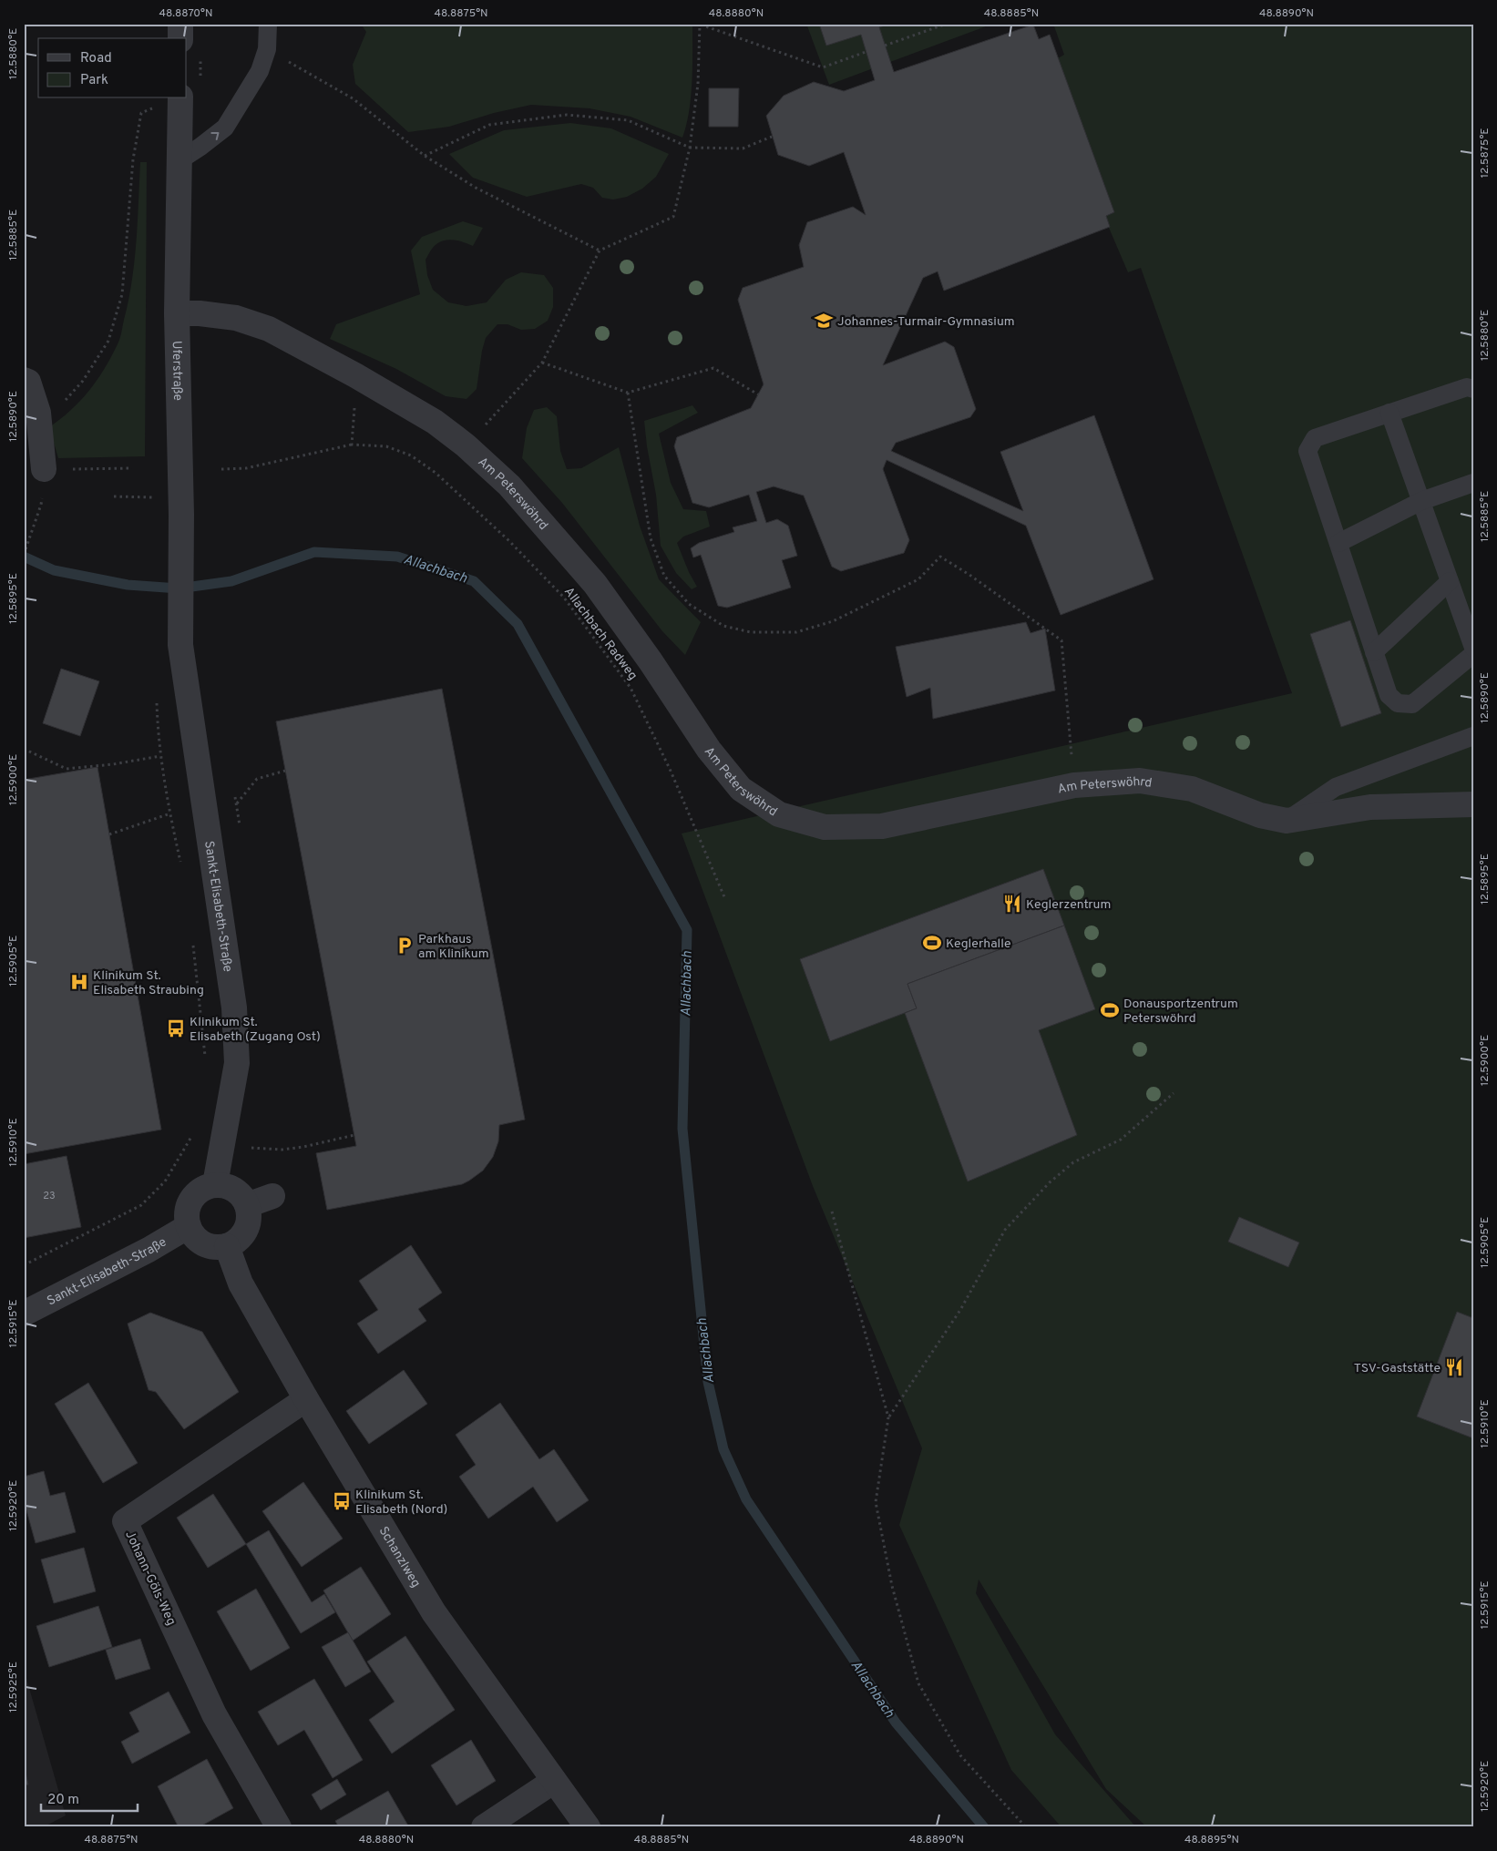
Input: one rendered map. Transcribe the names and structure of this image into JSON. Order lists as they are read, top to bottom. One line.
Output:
{"streets":{"street":["Uferstraße","Am Peterswöhrd","Sankt-Elisabeth-Straße","Schanzlweg","Johann-Göls-Weg"],"path":["Allachbach Radweg"]},"crossings":[["Uferstraße","Am Peterswöhrd"],["Uferstraße","Sankt-Elisabeth-Straße"],["Sankt-Elisabeth-Straße","Schanzlweg"],["Schanzlweg","Johann-Göls-Weg"]],"water":["Allachbach"],"places":{"school or university":["Johannes-Turmair-Gymnasium"],"restaurant":["Keglerzentrum","TSV-Gaststätte"],"sports":["Keglerhalle","Donausportzentrum Peterswöhrd"],"parking":["Parkhaus am Klinikum"],"hospital":["Klinikum St. Elisabeth Straubing"],"bus stop":["Klinikum St. Elisabeth (Zugang Ost)","Klinikum St. Elisabeth (Nord)"]},"house_numbers":["23"],"legend":["Road","Park"],"scale_bar":"20 m","coordinates":["48.8870°N","48.8875°N","48.8880°N","48.8885°N","48.8890°N","12.5880°E","12.5875°E","12.5885°E","12.5890°E","12.5895°E","12.5900°E","12.5905°E","12.5910°E","12.5915°E","12.5920°E","12.5925°E","48.8895°N"]}
